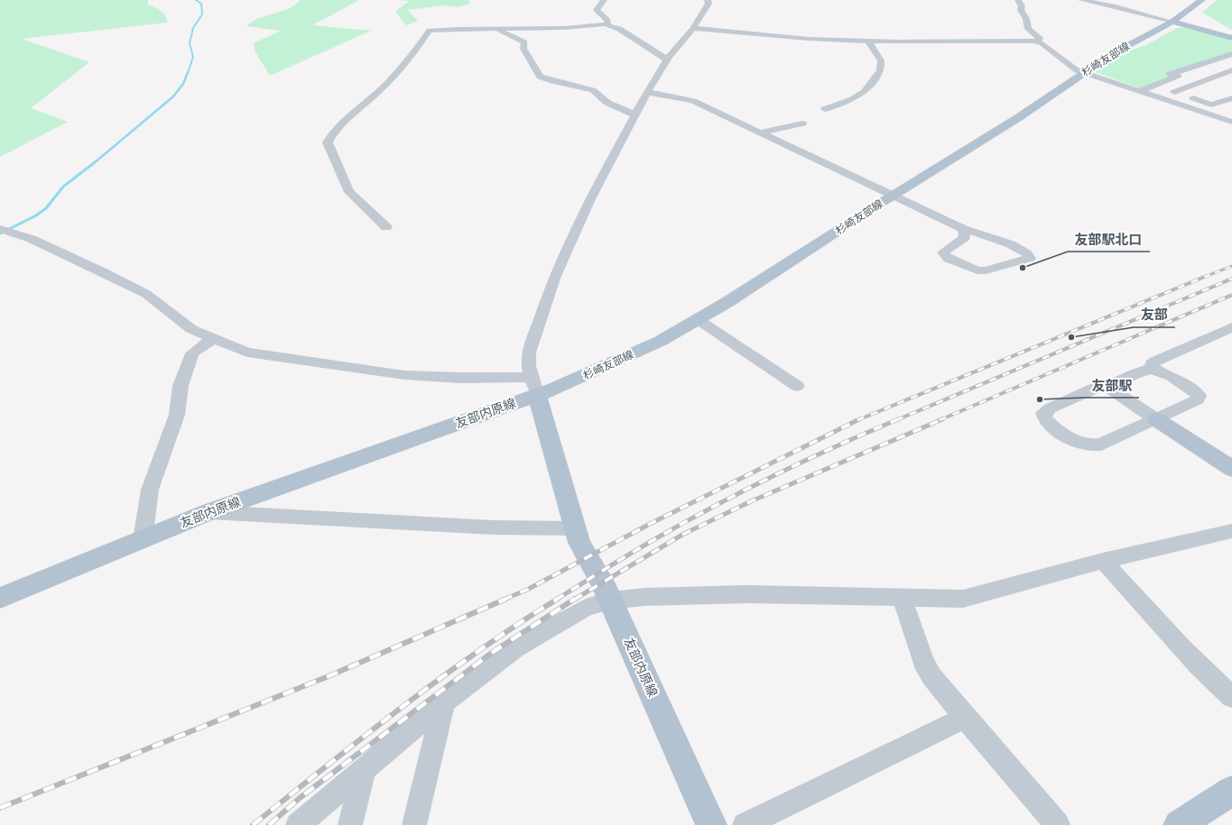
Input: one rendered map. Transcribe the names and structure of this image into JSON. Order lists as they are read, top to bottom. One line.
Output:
{"streets":{"main road":["杉崎友部線","友部内原線"]},"crossings":[["杉崎友部線","友部内原線"]],"places":["友部駅北口","友部","友部駅"]}
